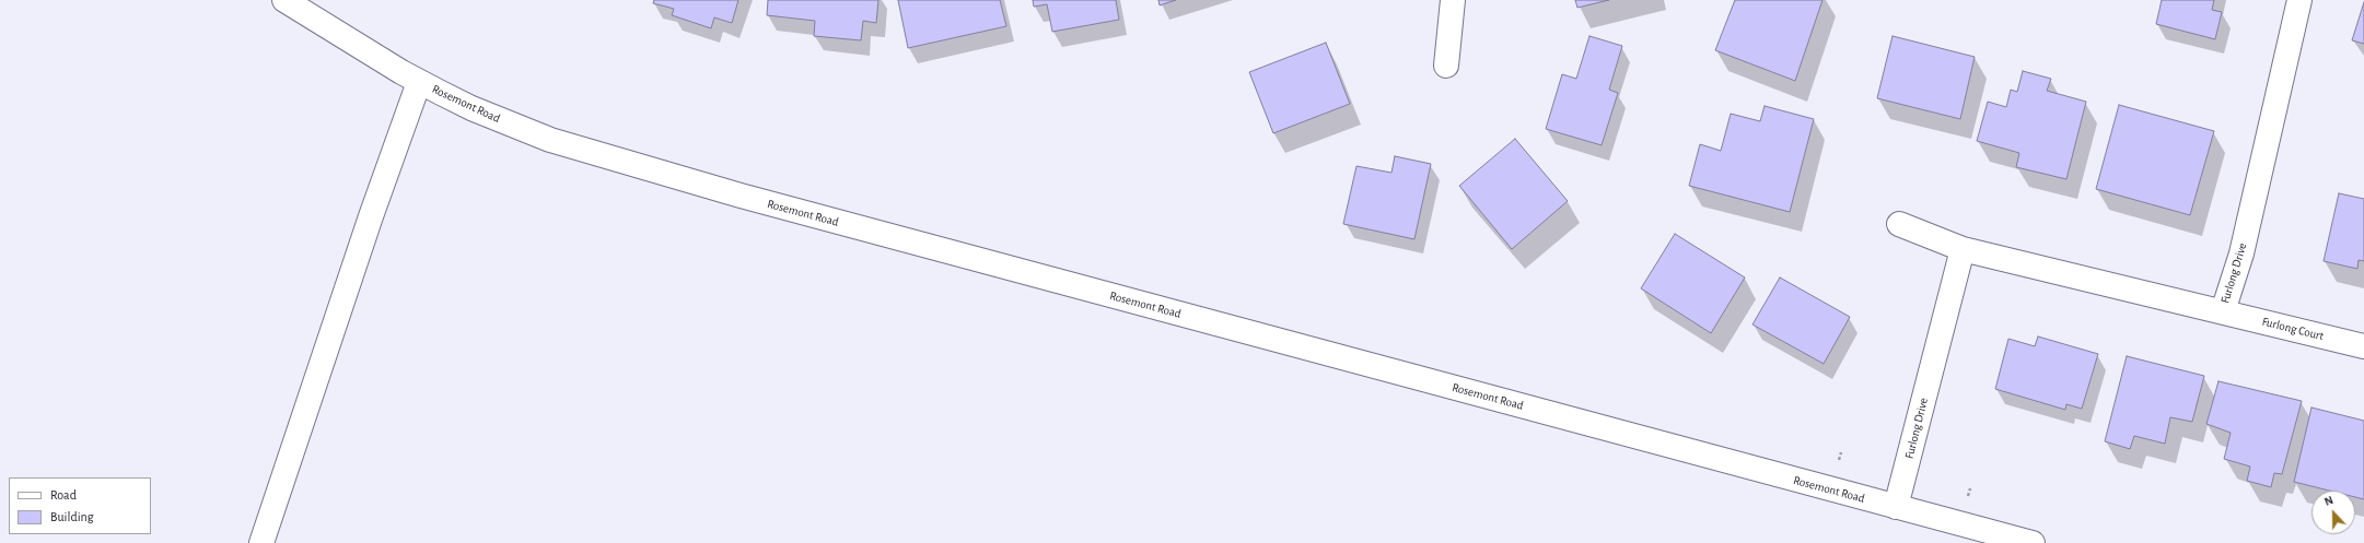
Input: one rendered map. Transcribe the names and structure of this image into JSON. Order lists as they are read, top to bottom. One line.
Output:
{"streets":{"main road":["Rosemont Road","Furlong Drive","Furlong Court"]},"crossings":[["Rosemont Road","Furlong Drive"],["Furlong Drive","Furlong Court"]],"legend":["Road","Building"],"north":"top"}
